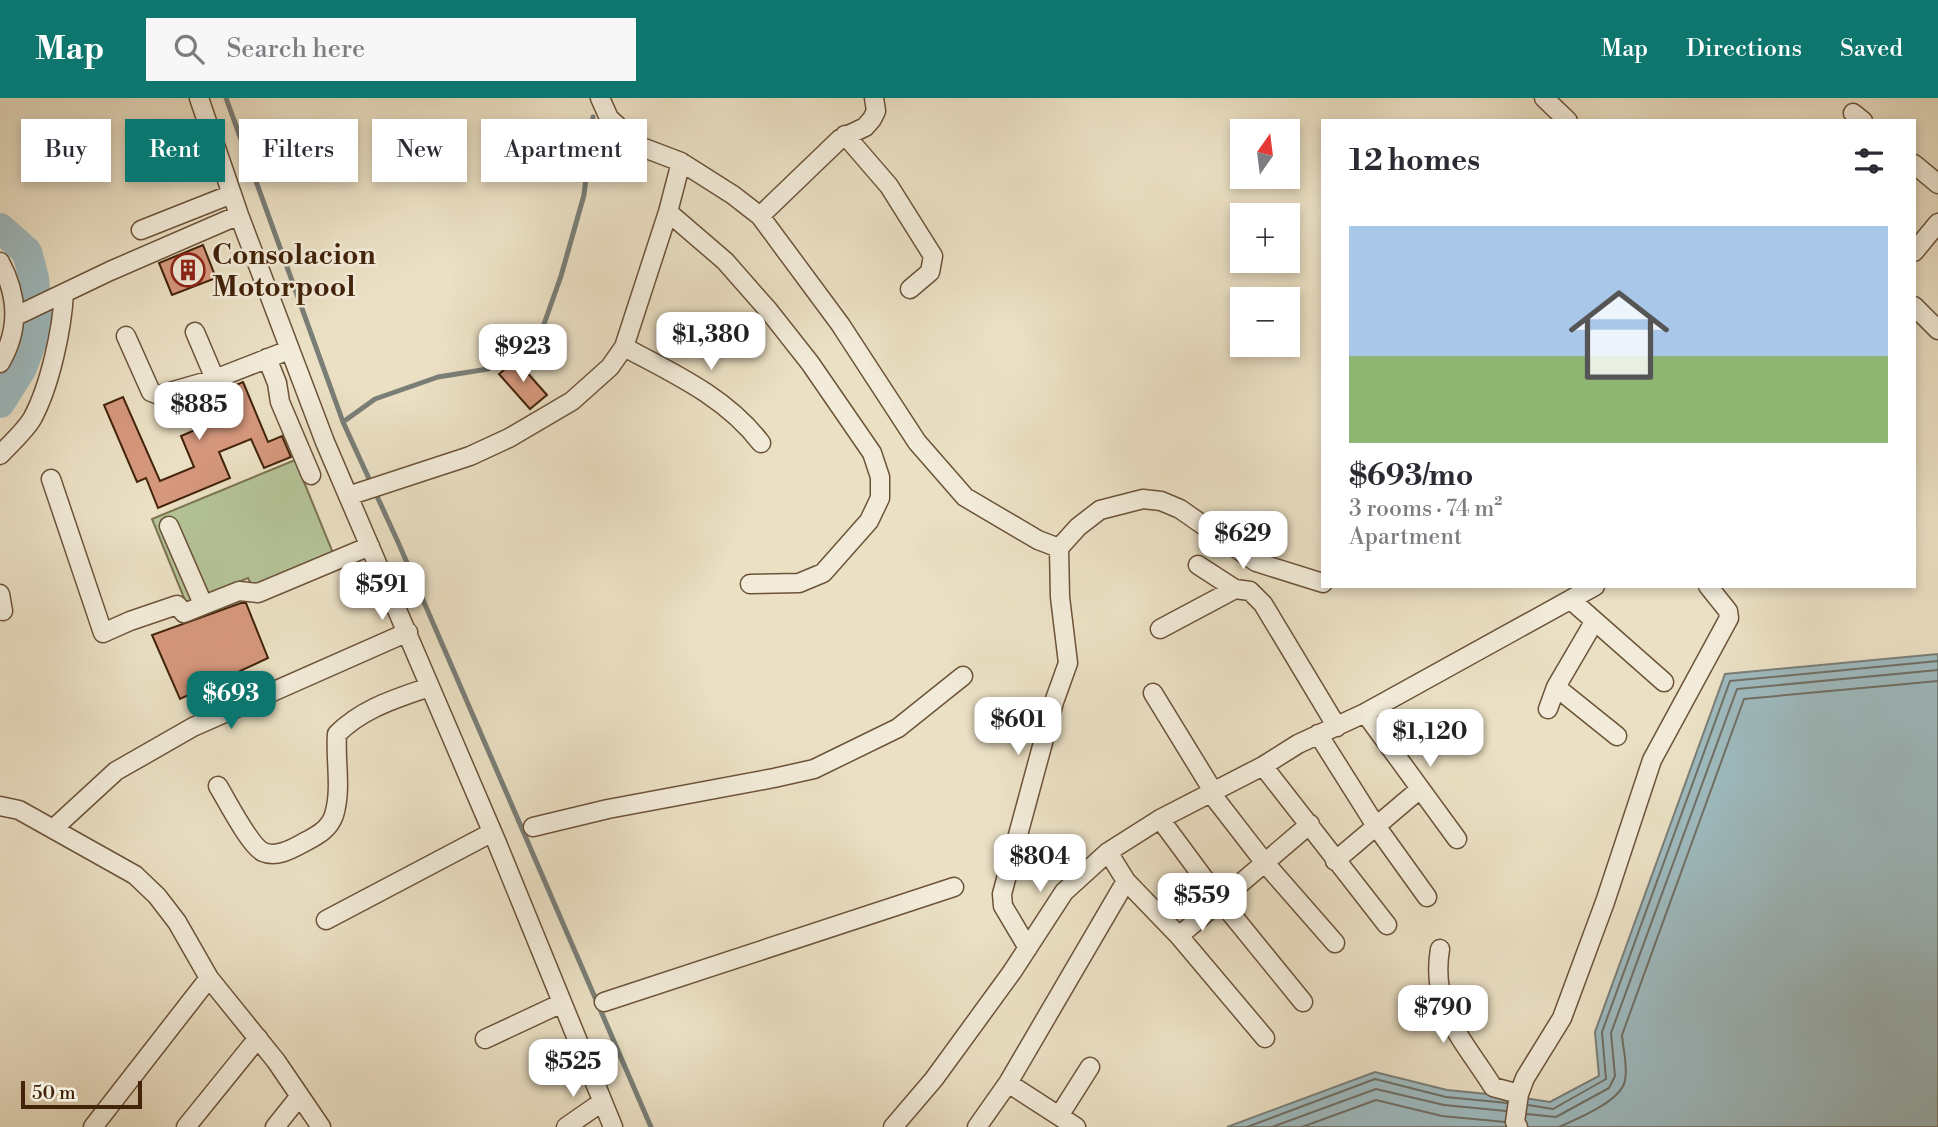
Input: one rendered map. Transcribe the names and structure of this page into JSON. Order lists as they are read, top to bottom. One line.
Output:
{"places":{"building":["Consolacion Motorpool"]},"scale_bar":"50 m","north":"top","page":{"header":"Map","search":"Search here","nav":["Map","Directions","Saved"],"map_buttons":["+","−"],"chip":["Buy","Rent","Filters","New","Apartment"],"heading":"12 homes","list":[{"name":"$693/mo","note":"3 rooms · 74 m² · Apartment"}],"price":["$1,380","$923","$885","$629","$591","$693","$601","$1,120","$804","$559","$790","$525"],"scale":"50 m"}}
